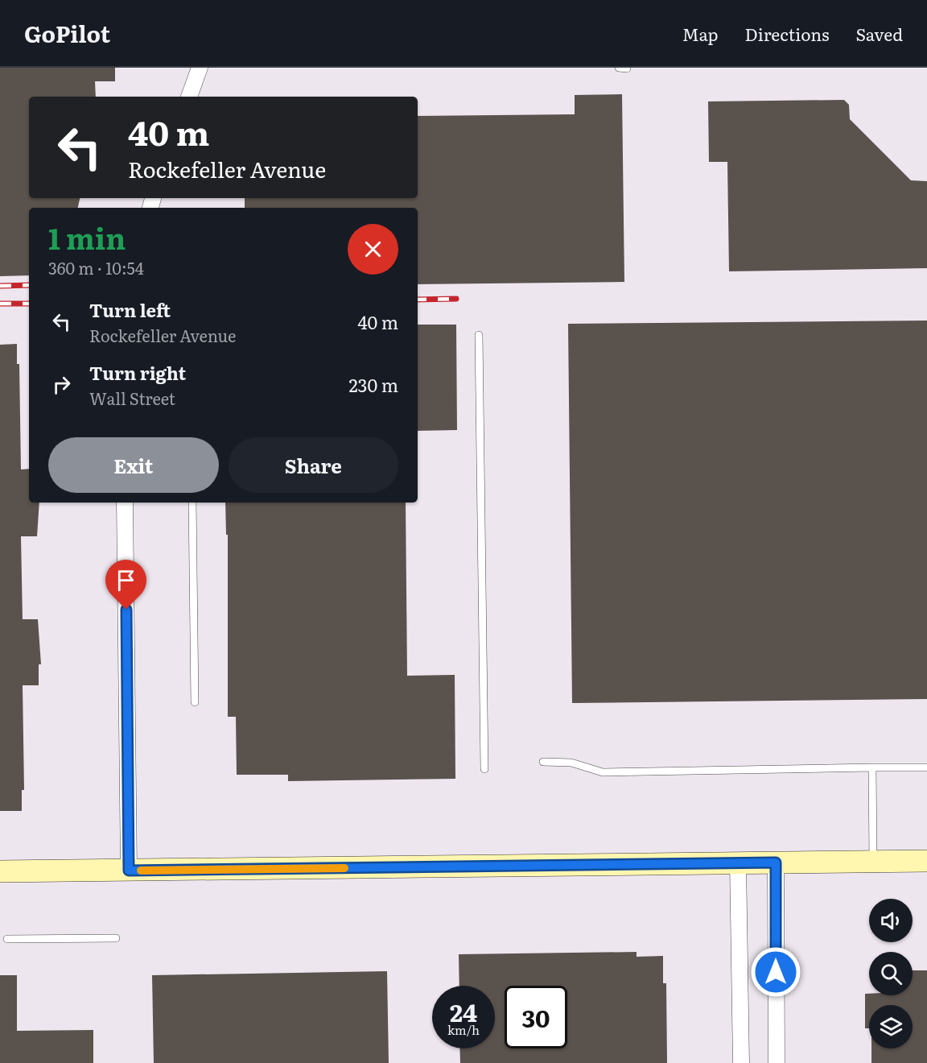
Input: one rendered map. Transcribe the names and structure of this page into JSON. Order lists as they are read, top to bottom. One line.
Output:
{"page":{"header":"GoPilot","nav":["Map","Directions","Saved"],"turn":["40 m","Rockefeller Avenue"],"heading":["1 min","360 m · 10:54"],"list":[{"name":"Turn left","note":"Rockefeller Avenue","value":"40 m"},{"name":"Turn right","note":"Wall Street","value":"230 m"}],"buttons":["Exit","Share"],"speed":"24 km/h","limit":"30"}}
